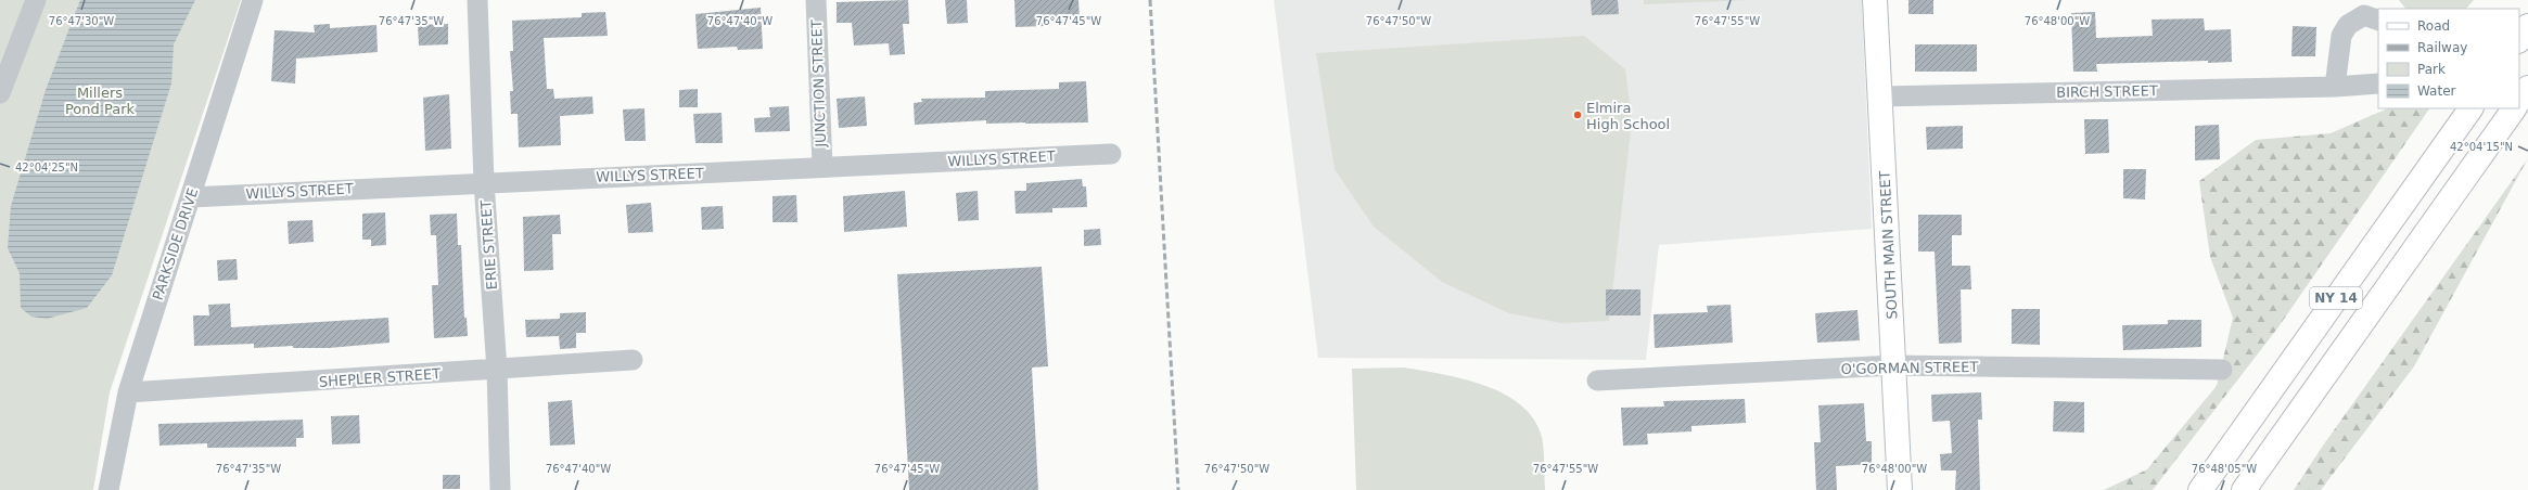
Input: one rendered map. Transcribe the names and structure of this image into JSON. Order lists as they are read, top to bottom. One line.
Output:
{"streets":{"main road":["SOUTH MAIN STREET","NY 14"],"street":["JUNCTION STREET","BIRCH STREET","WILLYS STREET","PARKSIDE DRIVE","ERIE STREET","O'GORMAN STREET","SHEPLER STREET"]},"crossings":[["JUNCTION STREET","WILLYS STREET"],["BIRCH STREET","SOUTH MAIN STREET"],["WILLYS STREET","PARKSIDE DRIVE"],["WILLYS STREET","ERIE STREET"],["PARKSIDE DRIVE","SHEPLER STREET"],["ERIE STREET","SHEPLER STREET"],["SOUTH MAIN STREET","O'GORMAN STREET"]],"parks":["Millers Pond Park"],"places":["Elmira High School"],"legend":["Road","Railway","Park","Water"],"coordinates":["76°47'30\"W","76°47'35\"W","76°47'40\"W","76°47'45\"W","76°47'50\"W","76°47'55\"W","76°48'00\"W","42°04'15\"N","42°04'25\"N","76°48'05\"W"]}
